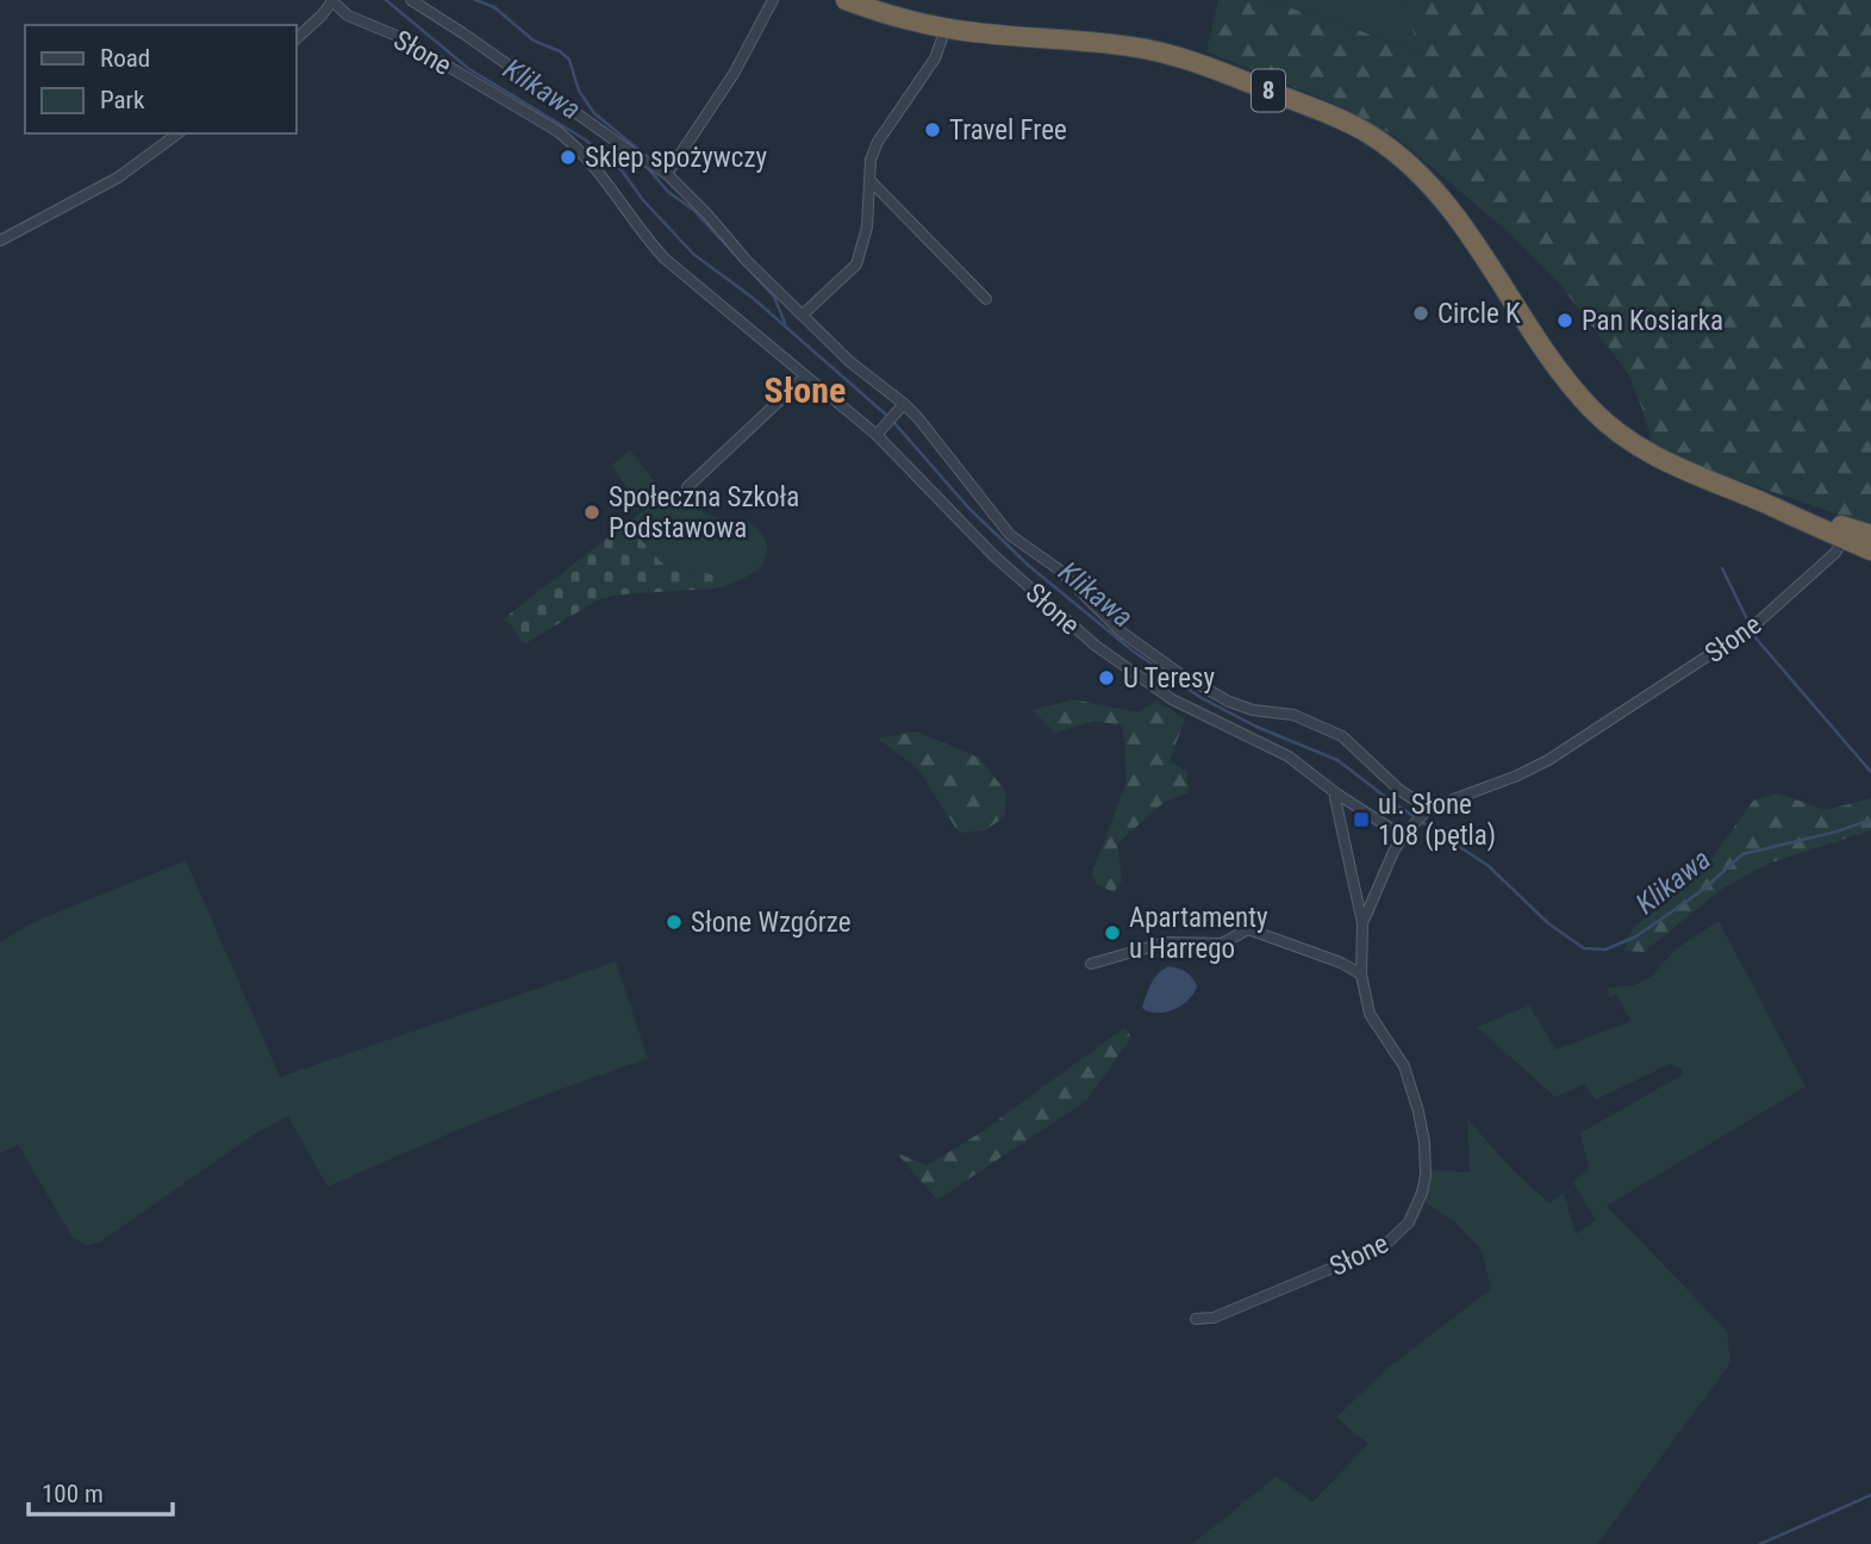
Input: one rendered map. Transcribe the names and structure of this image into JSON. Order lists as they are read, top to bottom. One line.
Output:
{"streets":{"highway":["8"],"street":["Słone"]},"crossings":[["Słone","8"]],"districts":["Słone"],"water":["Klikawa"],"places":{"other":["Travel Free","Sklep spożywczy","Circle K","Pan Kosiarka","Społeczna Szkoła Podstawowa","U Teresy","Słone Wzgórze","Apartamenty u Harrego"],"transit":["ul. Słone 108 (pętla)"]},"legend":["Road","Park"],"scale_bar":"100 m"}
